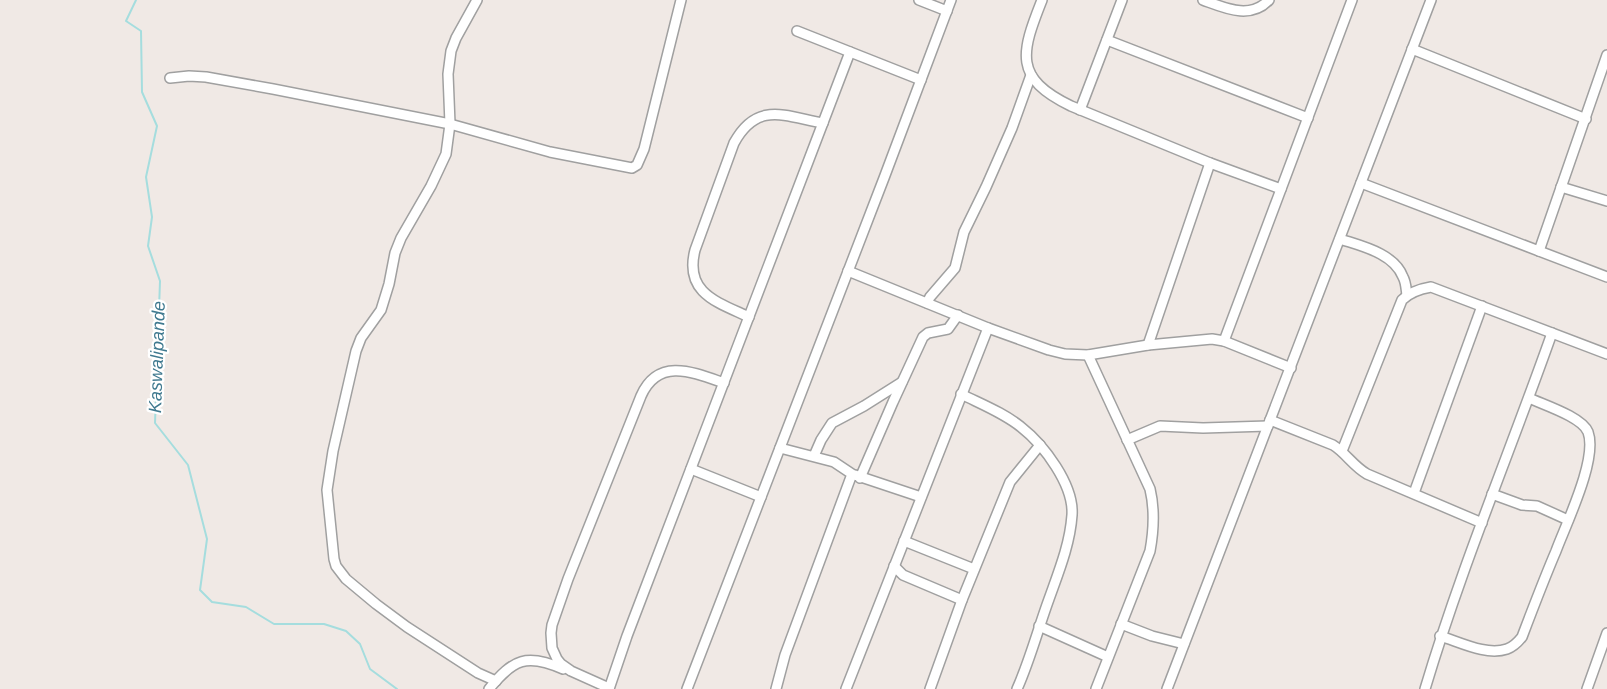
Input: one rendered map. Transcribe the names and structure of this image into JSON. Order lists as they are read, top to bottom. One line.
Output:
{"water":["Kaswalipande"]}
